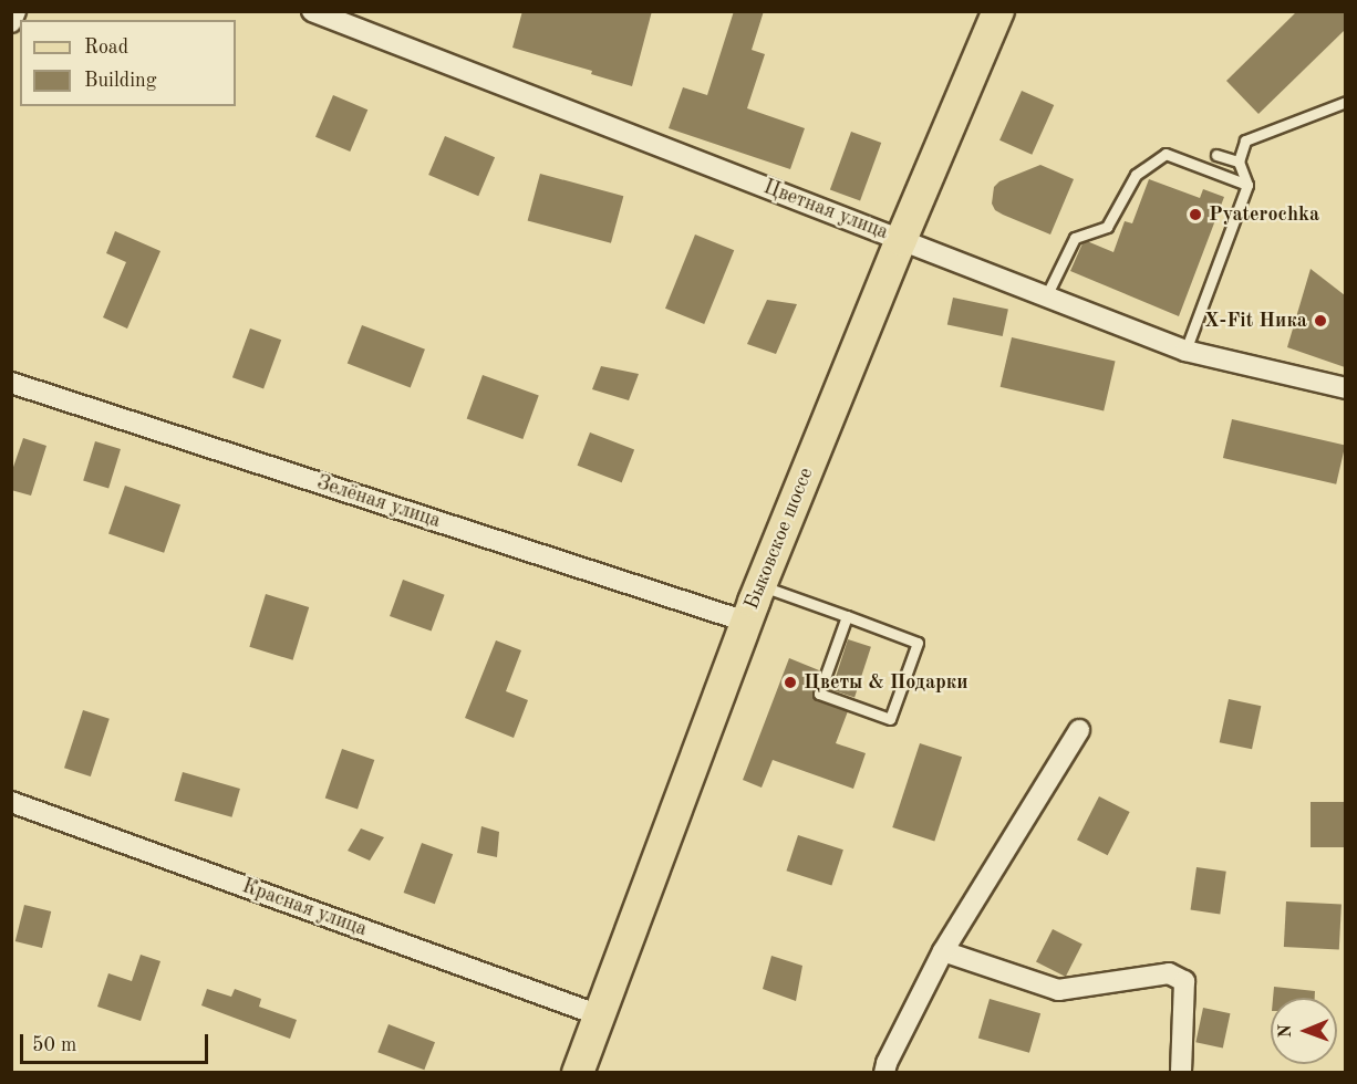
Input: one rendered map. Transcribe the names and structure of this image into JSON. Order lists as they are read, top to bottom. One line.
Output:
{"streets":{"main road":["Быковское шоссе"],"street":["Цветная улица","Зелёная улица","Красная улица"]},"crossings":[["Цветная улица","Быковское шоссе"],["Зелёная улица","Быковское шоссе"],["Быковское шоссе","Красная улица"]],"places":["Pyaterochka","X-Fit Ника","Цветы & Подарки"],"legend":["Road","Building"],"scale_bar":"50 m","north":"left"}
